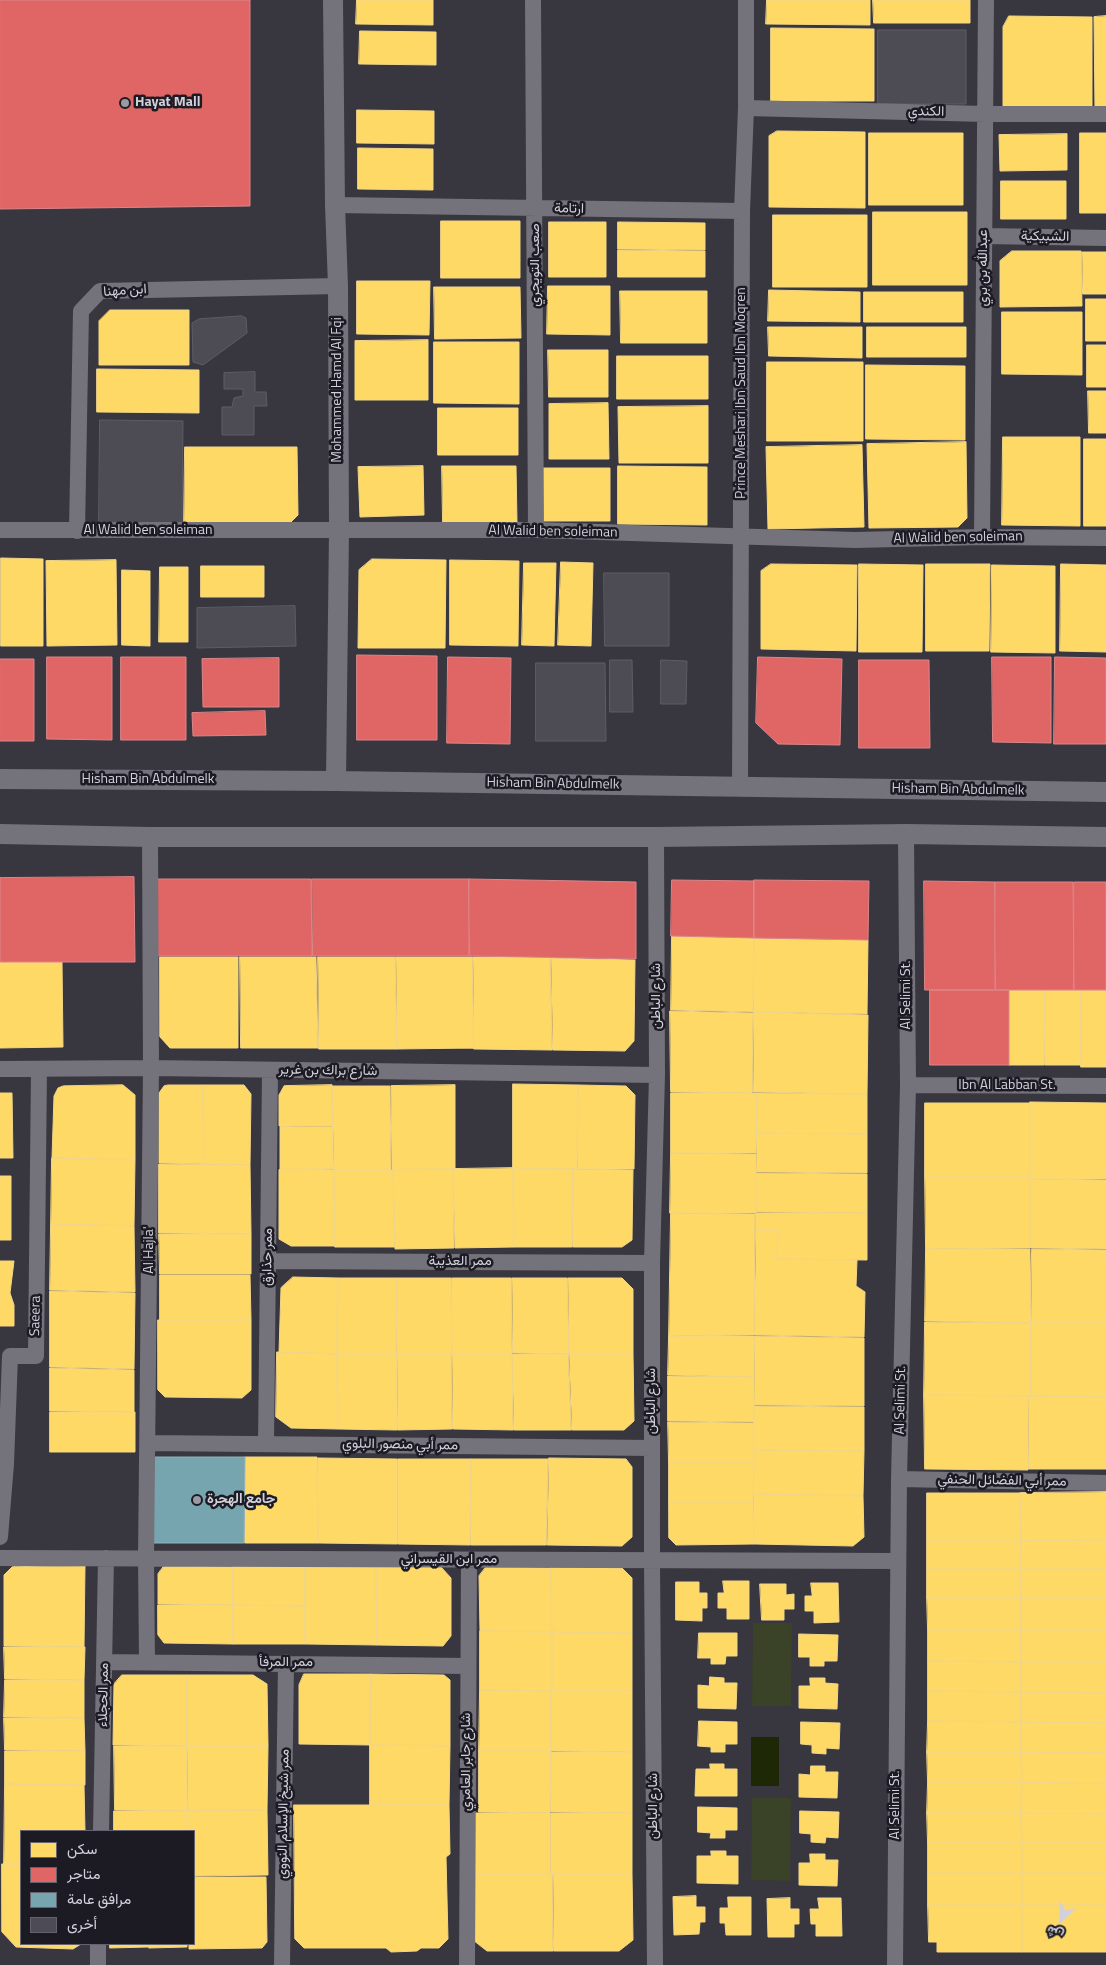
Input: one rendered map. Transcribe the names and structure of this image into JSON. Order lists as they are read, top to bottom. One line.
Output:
{"streets":{"street":["الكندي","ارتامة","الشبيكية","صعب التويجري","عبدالله بن بري","ابن مهنا","Mohammed Hamd Al Fqi","Prince Meshari Ibn Saud Ibn Moqren","Al Walid ben soleiman","Hisham Bin Abdulmelk","Al Selimi St.","شارع الباطن","شارع براك بن غرير","Ibn Al Labban St.","Al Hajla'","ممر حذارق","ممر العذيبة","Saeera","ممر أبي منصور البلوي","ممر أبي الفضائل الحنفي","ممر ابن القيسراني","ممر المرفأ","ممر الحجلاء","شارع جابر العامري","ممر شيخ الإسلام النووي"]},"crossings":[["الكندي","عبدالله بن بري"],["الكندي","Prince Meshari Ibn Saud Ibn Moqren"],["ارتامة","صعب التويجري"],["ارتامة","Mohammed Hamd Al Fqi"],["ارتامة","Prince Meshari Ibn Saud Ibn Moqren"],["الشبيكية","عبدالله بن بري"],["صعب التويجري","Al Walid ben soleiman"],["عبدالله بن بري","Al Walid ben soleiman"],["ابن مهنا","Mohammed Hamd Al Fqi"],["ابن مهنا","Al Walid ben soleiman"],["Mohammed Hamd Al Fqi","Al Walid ben soleiman"],["Mohammed Hamd Al Fqi","Hisham Bin Abdulmelk"],["Prince Meshari Ibn Saud Ibn Moqren","Al Walid ben soleiman"],["Prince Meshari Ibn Saud Ibn Moqren","Hisham Bin Abdulmelk"],["Al Selimi St.","Ibn Al Labban St."],["Al Selimi St.","ممر أبي الفضائل الحنفي"],["Al Selimi St.","ممر ابن القيسراني"],["شارع الباطن","شارع براك بن غرير"],["شارع الباطن","ممر العذيبة"],["شارع الباطن","ممر أبي منصور البلوي"],["شارع الباطن","ممر ابن القيسراني"],["شارع براك بن غرير","Al Hajla'"],["شارع براك بن غرير","ممر حذارق"],["شارع براك بن غرير","Saeera"],["Al Hajla'","ممر أبي منصور البلوي"],["Al Hajla'","ممر ابن القيسراني"],["Al Hajla'","ممر المرفأ"],["ممر حذارق","ممر العذيبة"],["ممر حذارق","ممر أبي منصور البلوي"],["ممر ابن القيسراني","ممر الحجلاء"],["ممر ابن القيسراني","شارع جابر العامري"],["ممر المرفأ","ممر الحجلاء"],["ممر المرفأ","شارع جابر العامري"],["ممر المرفأ","ممر شيخ الإسلام النووي"]],"places":["Hayat Mall","جامع الهجرة"],"legend":["سكن","متاجر","مرافق عامة","أخرى"],"north":"bottom left"}
